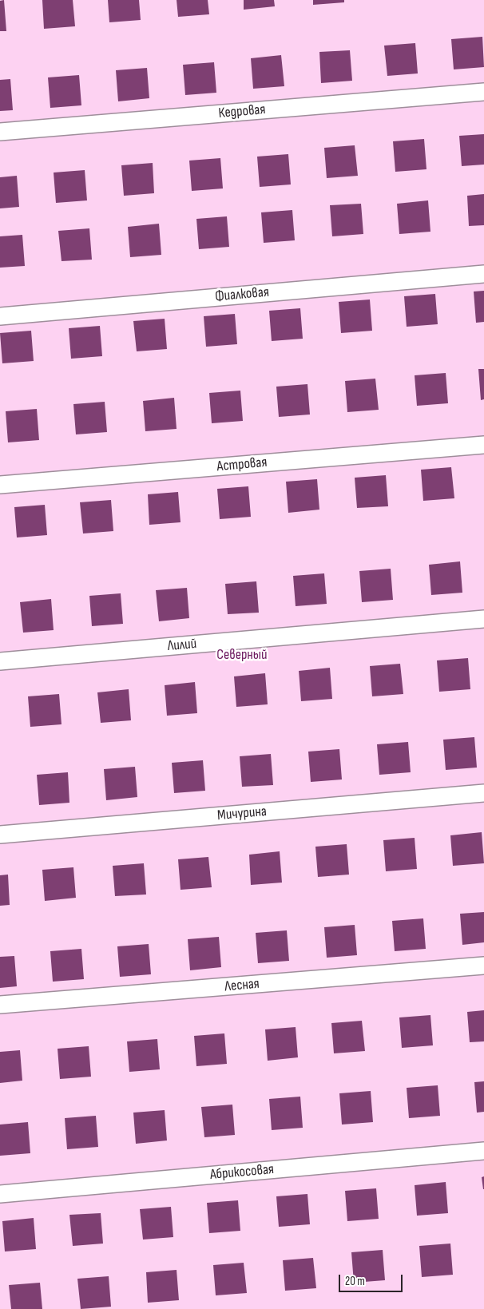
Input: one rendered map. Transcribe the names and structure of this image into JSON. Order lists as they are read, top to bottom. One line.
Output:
{"streets":{"street":["Кедровая","Фиалковая","Астровая","Лилий","Мичурина","Лесная","Абрикосовая"]},"parks":["Северный"],"scale_bar":"20 m"}
